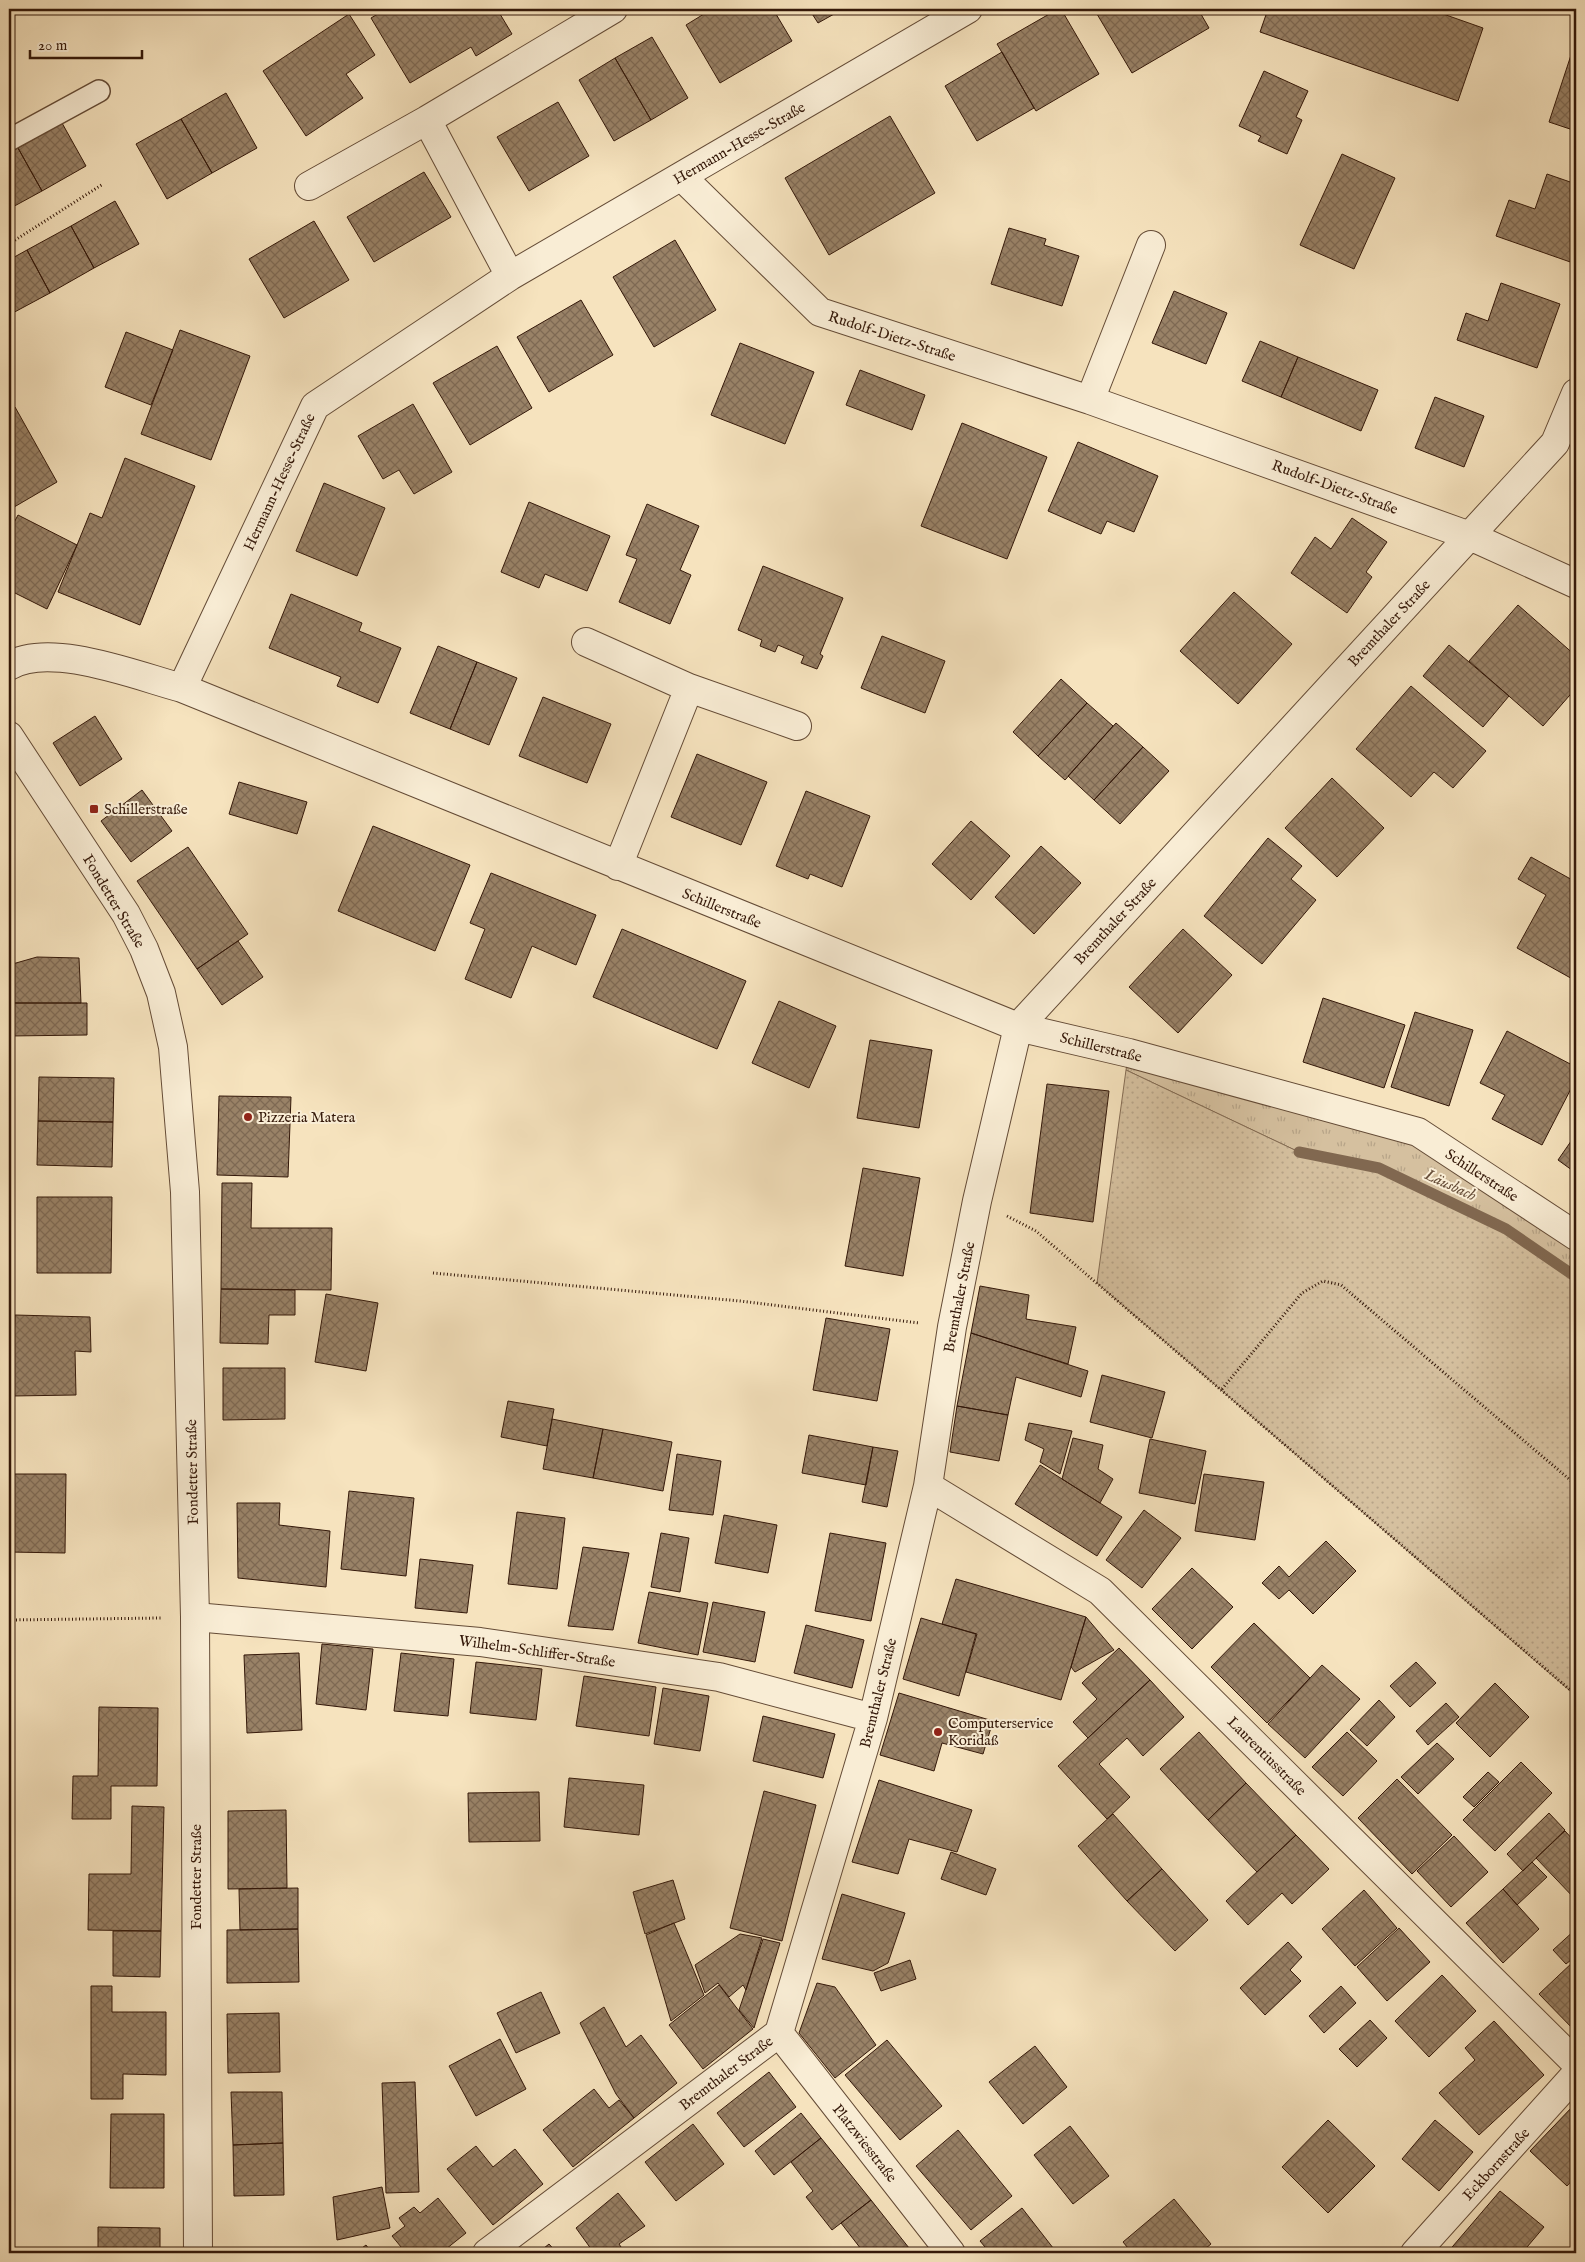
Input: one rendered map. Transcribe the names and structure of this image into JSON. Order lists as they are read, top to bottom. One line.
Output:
{"streets":{"street":["Hermann-Hesse-Straße","Rudolf-Dietz-Straße","Bremthaler Straße","Fondetter Straße","Schillerstraße","Wilhelm-Schliffer-Straße","Laurentiusstraße","Platzwiesstraße","Eckbornstraße"]},"crossings":[["Hermann-Hesse-Straße","Rudolf-Dietz-Straße"],["Hermann-Hesse-Straße","Schillerstraße"],["Rudolf-Dietz-Straße","Bremthaler Straße"],["Bremthaler Straße","Schillerstraße"],["Bremthaler Straße","Wilhelm-Schliffer-Straße"],["Bremthaler Straße","Laurentiusstraße"],["Bremthaler Straße","Platzwiesstraße"],["Fondetter Straße","Wilhelm-Schliffer-Straße"]],"water":["Läusbach"],"places":{"transit":["Schillerstraße"],"other":["Pizzeria Matera","Computerservice Koridaß"]},"scale_bar":"20 m"}
